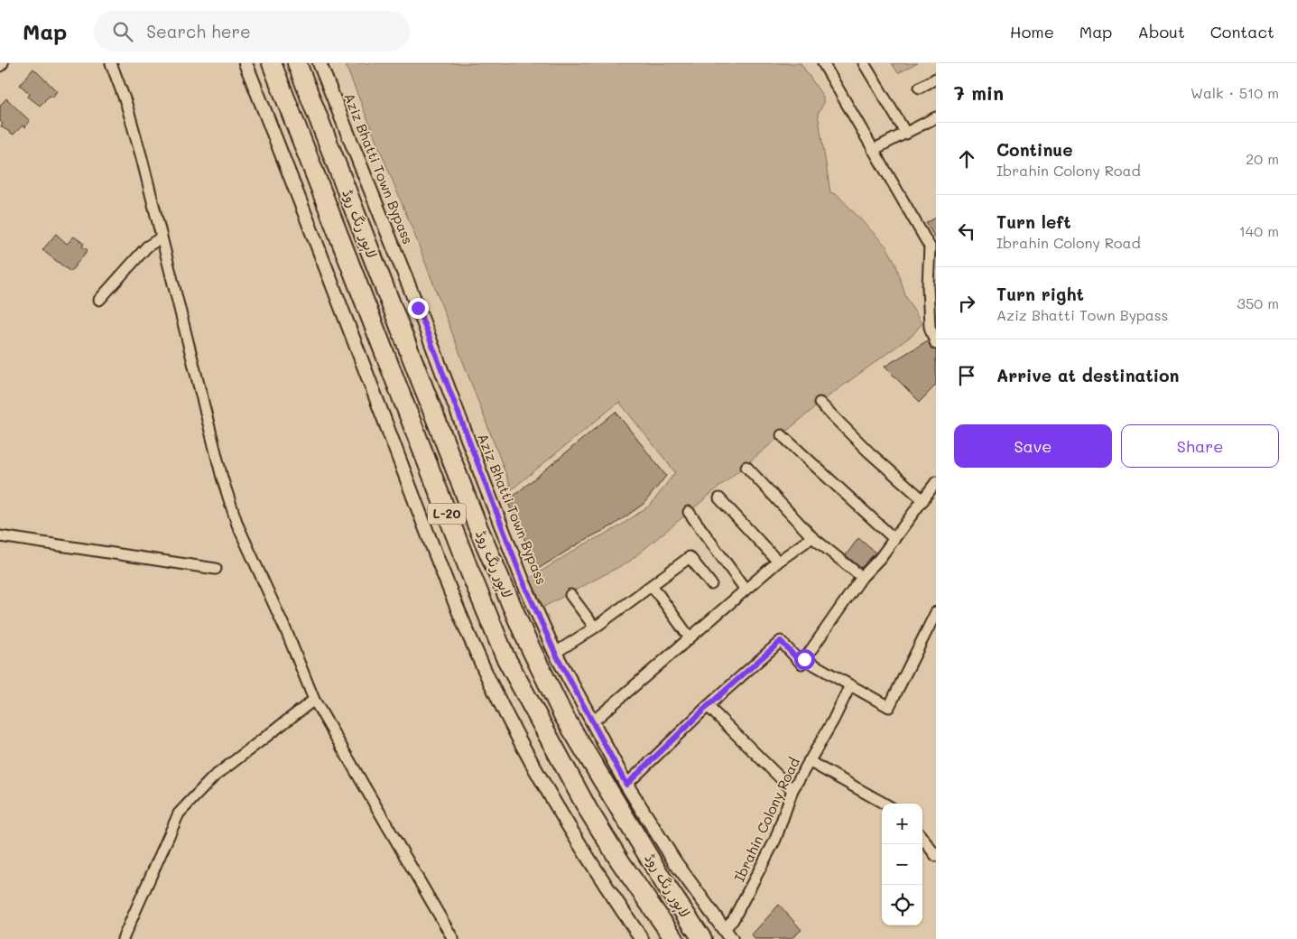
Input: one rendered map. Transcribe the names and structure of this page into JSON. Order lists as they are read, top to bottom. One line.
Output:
{"streets":{"highway":["لاہور رنگ روڈ","L-20"],"street":["Aziz Bhatti Town Bypass","Ibrahin Colony Road"]},"crossings":[["Aziz Bhatti Town Bypass","Ibrahin Colony Road"]],"page":{"header":"Map","search":"Search here","nav":["Home","Map","About","Contact"],"heading":["7 min","Walk · 510 m"],"list":[["Continue","Ibrahin Colony Road","20 m"],["Turn left","Ibrahin Colony Road","140 m"],["Turn right","Aziz Bhatti Town Bypass","350 m"],"Arrive at destination"],"buttons":["Save","Share"],"map_buttons":["+","−"]}}
